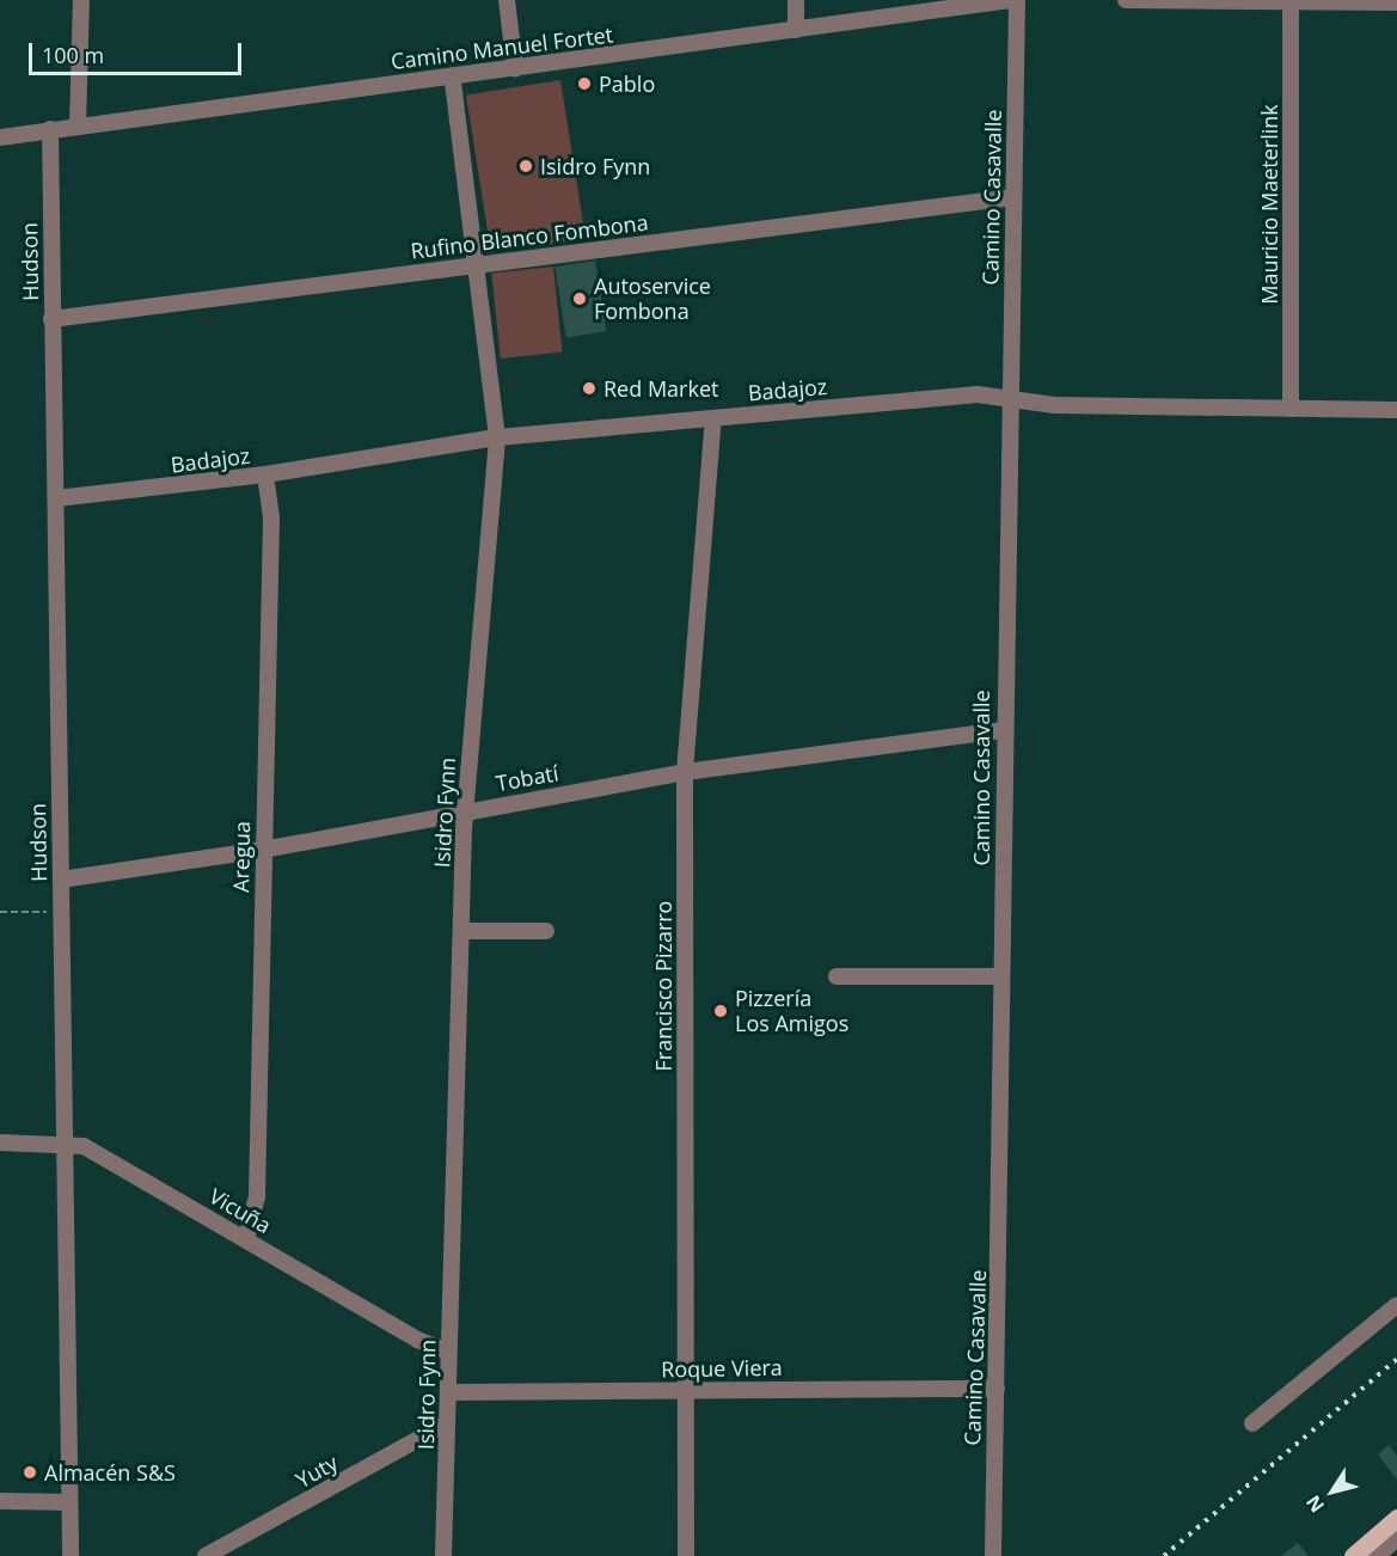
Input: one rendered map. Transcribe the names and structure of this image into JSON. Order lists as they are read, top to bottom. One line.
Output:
{"streets":{"street":["Camino Manuel Fortet","Camino Casavalle","Mauricio Maeterlink","Rufino Blanco Fombona","Hudson","Badajoz","Tobatí","Isidro Fynn","Aregua","Francisco Pizarro","Vicuña","Roque Viera","Yuty"]},"crossings":[["Camino Manuel Fortet","Hudson"],["Camino Manuel Fortet","Isidro Fynn"],["Camino Casavalle","Rufino Blanco Fombona"],["Camino Casavalle","Badajoz"],["Camino Casavalle","Tobatí"],["Camino Casavalle","Roque Viera"],["Mauricio Maeterlink","Badajoz"],["Rufino Blanco Fombona","Hudson"],["Rufino Blanco Fombona","Isidro Fynn"],["Hudson","Badajoz"],["Hudson","Tobatí"],["Hudson","Vicuña"],["Badajoz","Isidro Fynn"],["Badajoz","Aregua"],["Badajoz","Francisco Pizarro"],["Tobatí","Isidro Fynn"],["Tobatí","Aregua"],["Tobatí","Francisco Pizarro"],["Isidro Fynn","Vicuña"],["Isidro Fynn","Roque Viera"],["Isidro Fynn","Yuty"],["Aregua","Vicuña"],["Francisco Pizarro","Roque Viera"]],"places":["Pablo","Isidro Fynn","Autoservice Fombona","Red Market","Pizzería Los Amigos","Almacén S&S"],"scale_bar":"100 m","north":"bottom left"}
